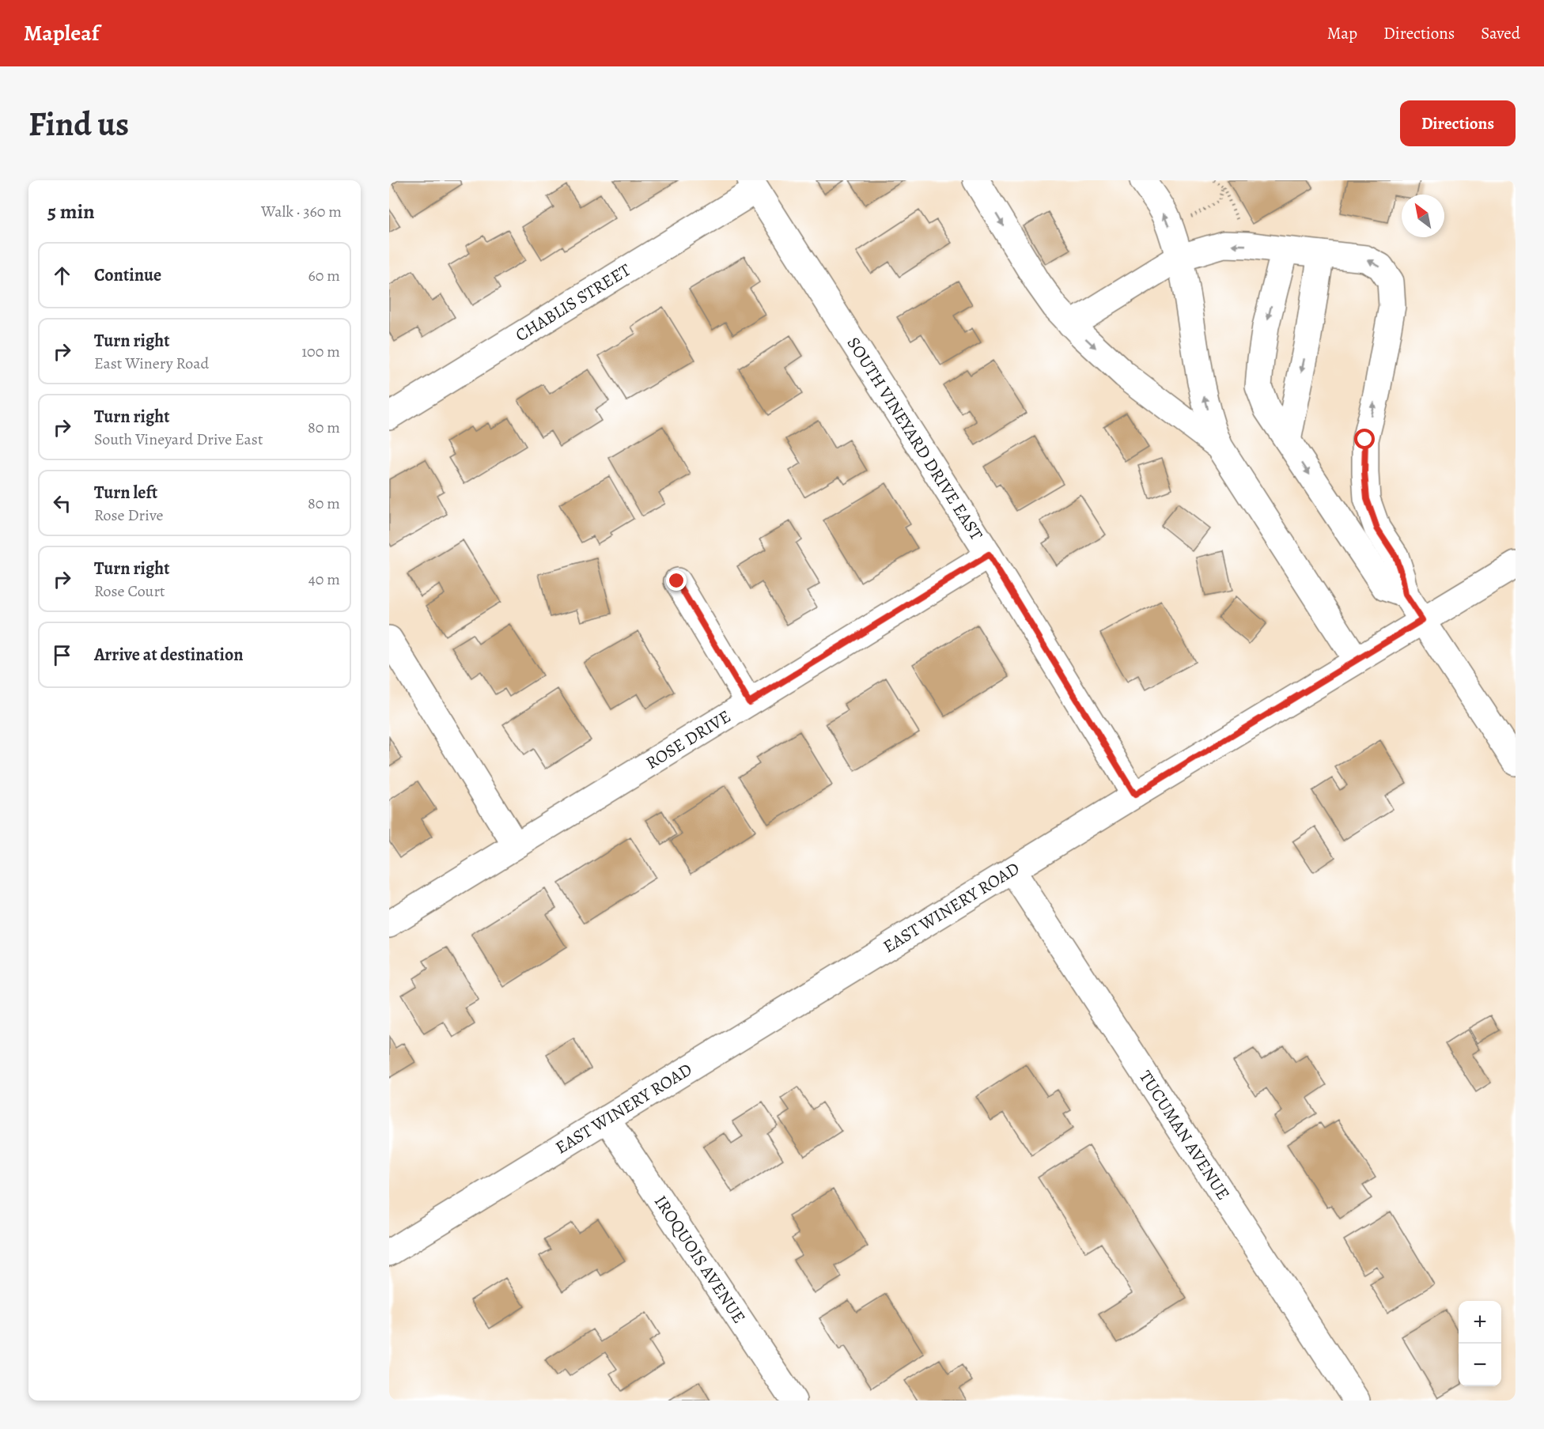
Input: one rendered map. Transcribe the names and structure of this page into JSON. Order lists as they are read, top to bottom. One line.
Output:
{"streets":{"street":["CHABLIS STREET","SOUTH VINEYARD DRIVE EAST","ROSE DRIVE","EAST WINERY ROAD","TUCUMAN AVENUE","IROQUOIS AVENUE"]},"crossings":[["CHABLIS STREET","SOUTH VINEYARD DRIVE EAST"],["SOUTH VINEYARD DRIVE EAST","ROSE DRIVE"],["SOUTH VINEYARD DRIVE EAST","EAST WINERY ROAD"],["EAST WINERY ROAD","TUCUMAN AVENUE"],["EAST WINERY ROAD","IROQUOIS AVENUE"]],"north":"top left","page":{"header":"Mapleaf","nav":["Map","Directions","Saved"],"buttons":"Directions","title":"Find us","heading":["5 min","Walk · 360 m"],"list":[["Continue","60 m"],["Turn right","East Winery Road","100 m"],["Turn right","South Vineyard Drive East","80 m"],["Turn left","Rose Drive","80 m"],["Turn right","Rose Court","40 m"],"Arrive at destination"],"map_buttons":["+","−"]}}
